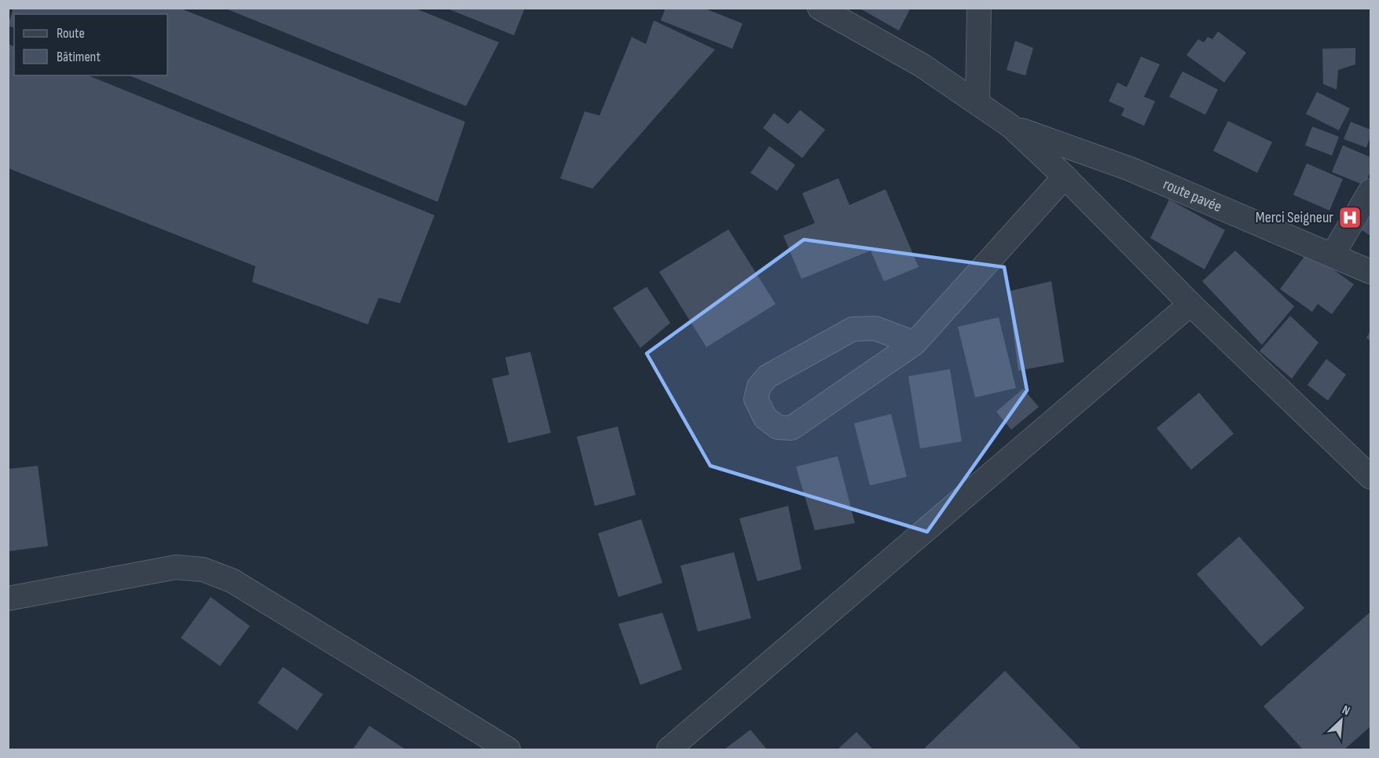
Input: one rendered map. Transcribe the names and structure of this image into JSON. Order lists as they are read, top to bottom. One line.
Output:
{"streets":{"street":["route pavée"]},"places":{"hospital":["Merci Seigneur"]},"legend":["Route","Bâtiment"],"north":"top right"}
